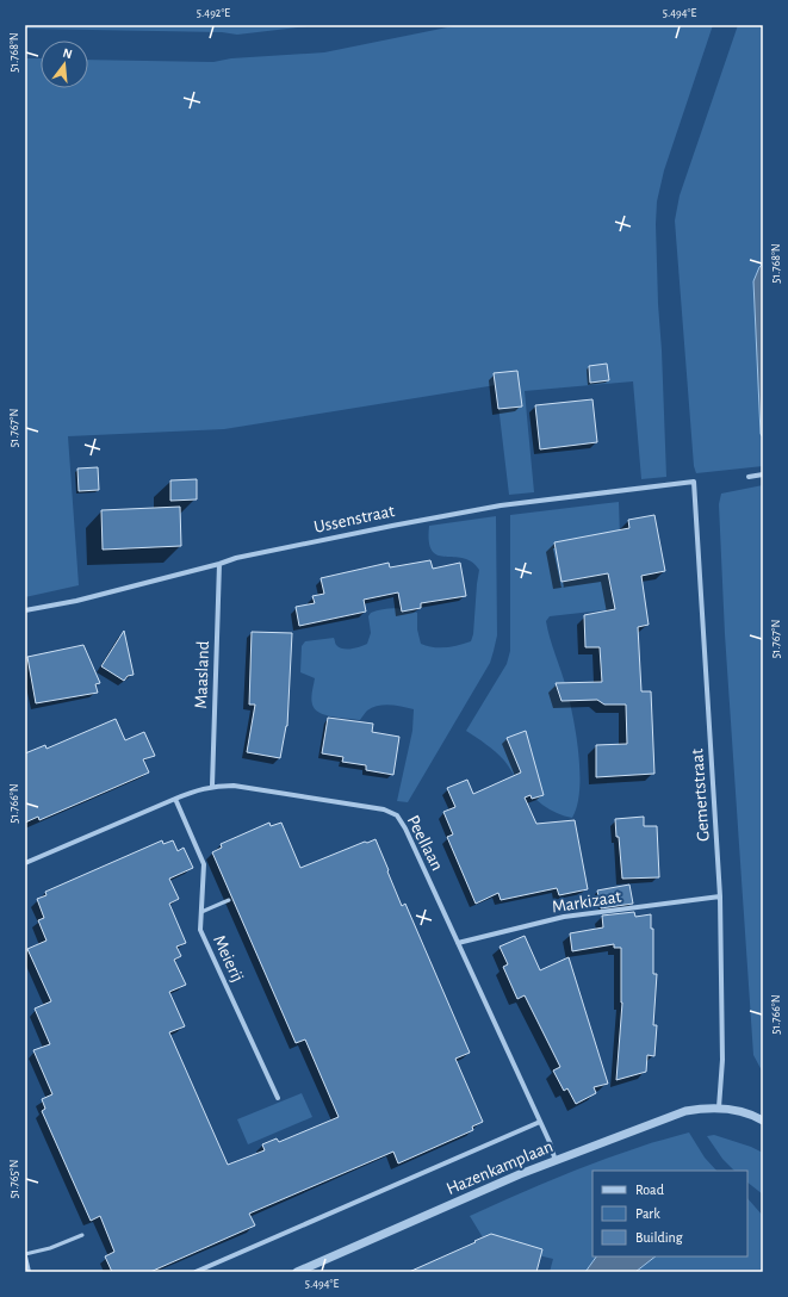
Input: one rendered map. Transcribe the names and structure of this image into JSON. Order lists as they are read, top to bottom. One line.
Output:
{"streets":{"street":["Ussenstraat","Maasland","Gemertstraat","Peellaan","Markizaat","Meierij","Hazenkamplaan"]},"crossings":[["Ussenstraat","Maasland"],["Ussenstraat","Gemertstraat"],["Maasland","Peellaan"],["Gemertstraat","Markizaat"],["Gemertstraat","Hazenkamplaan"],["Peellaan","Markizaat"],["Peellaan","Meierij"],["Peellaan","Hazenkamplaan"]],"legend":["Road","Park","Building"],"north":"top","coordinates":["5.492°E","5.494°E","51.768°N","51.767°N","51.766°N","51.765°N"]}
